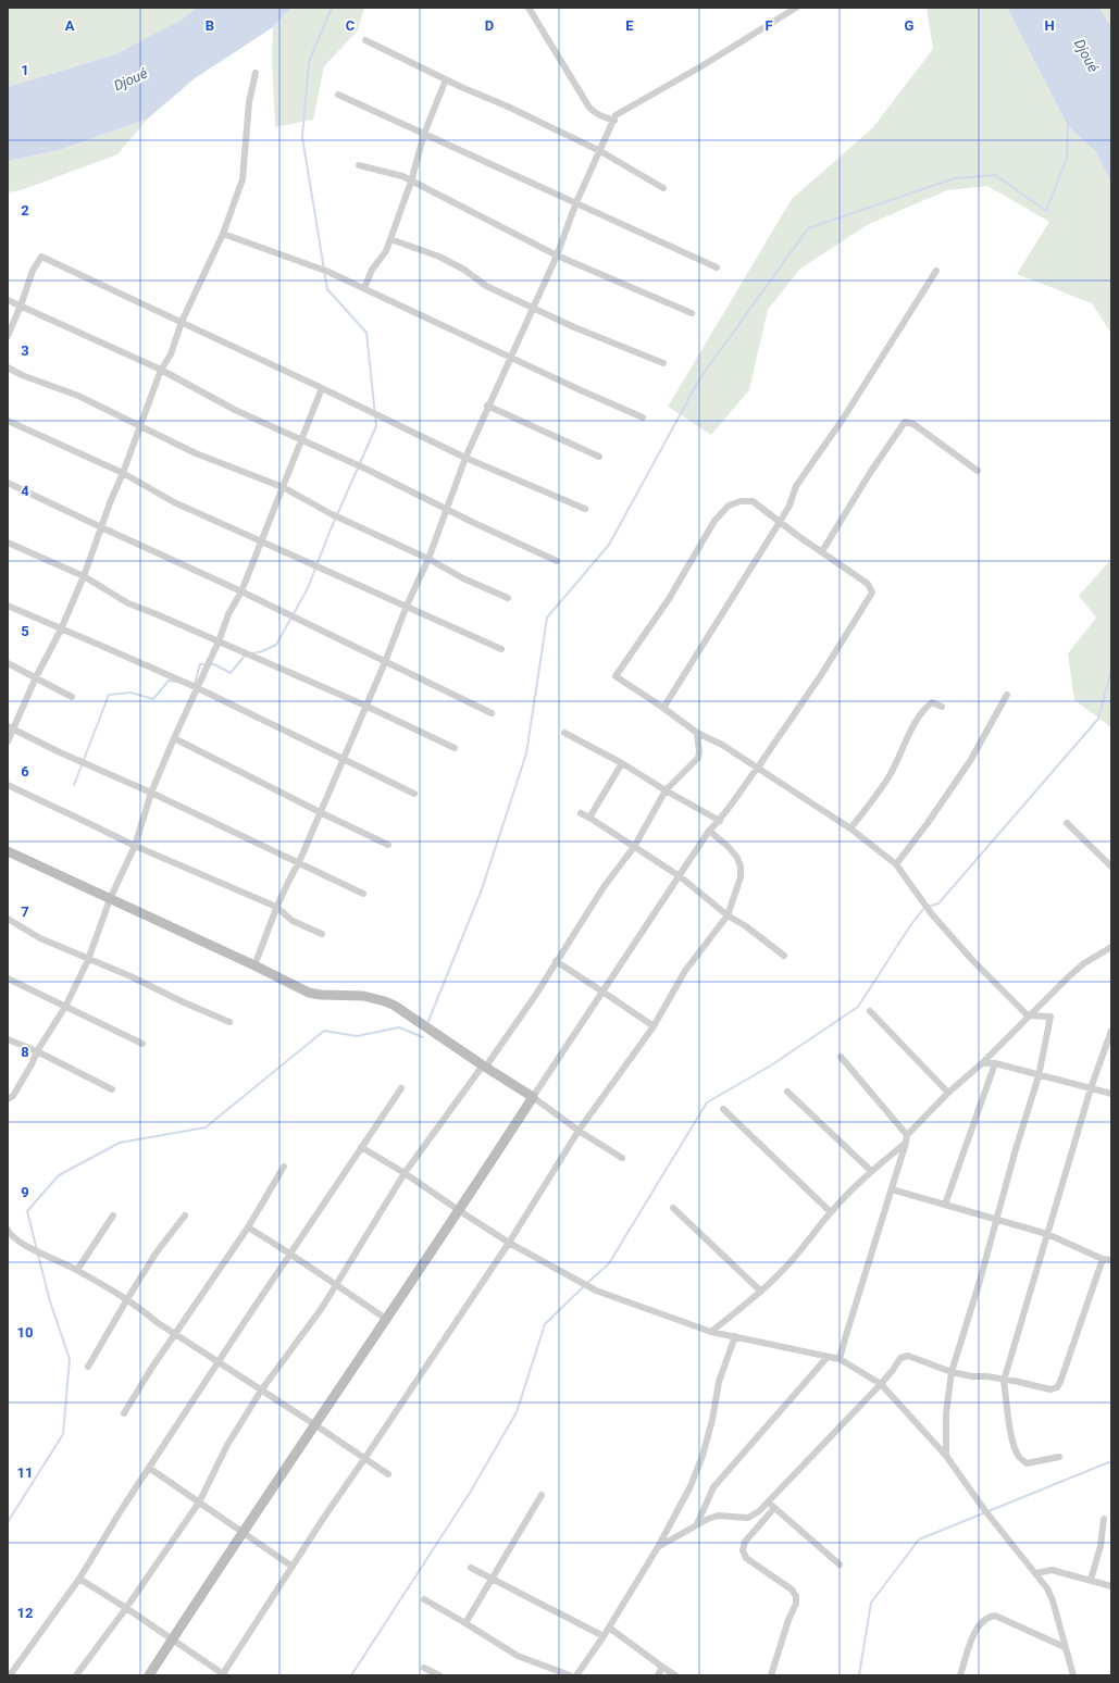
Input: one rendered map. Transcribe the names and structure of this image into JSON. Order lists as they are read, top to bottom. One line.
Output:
{"water":["Djoué"],"grid":{"columns":["A","B","C","D","E","F","G","H"],"rows":["1","2","3","4","5","6","7","8","9","10","11","12"]}}
